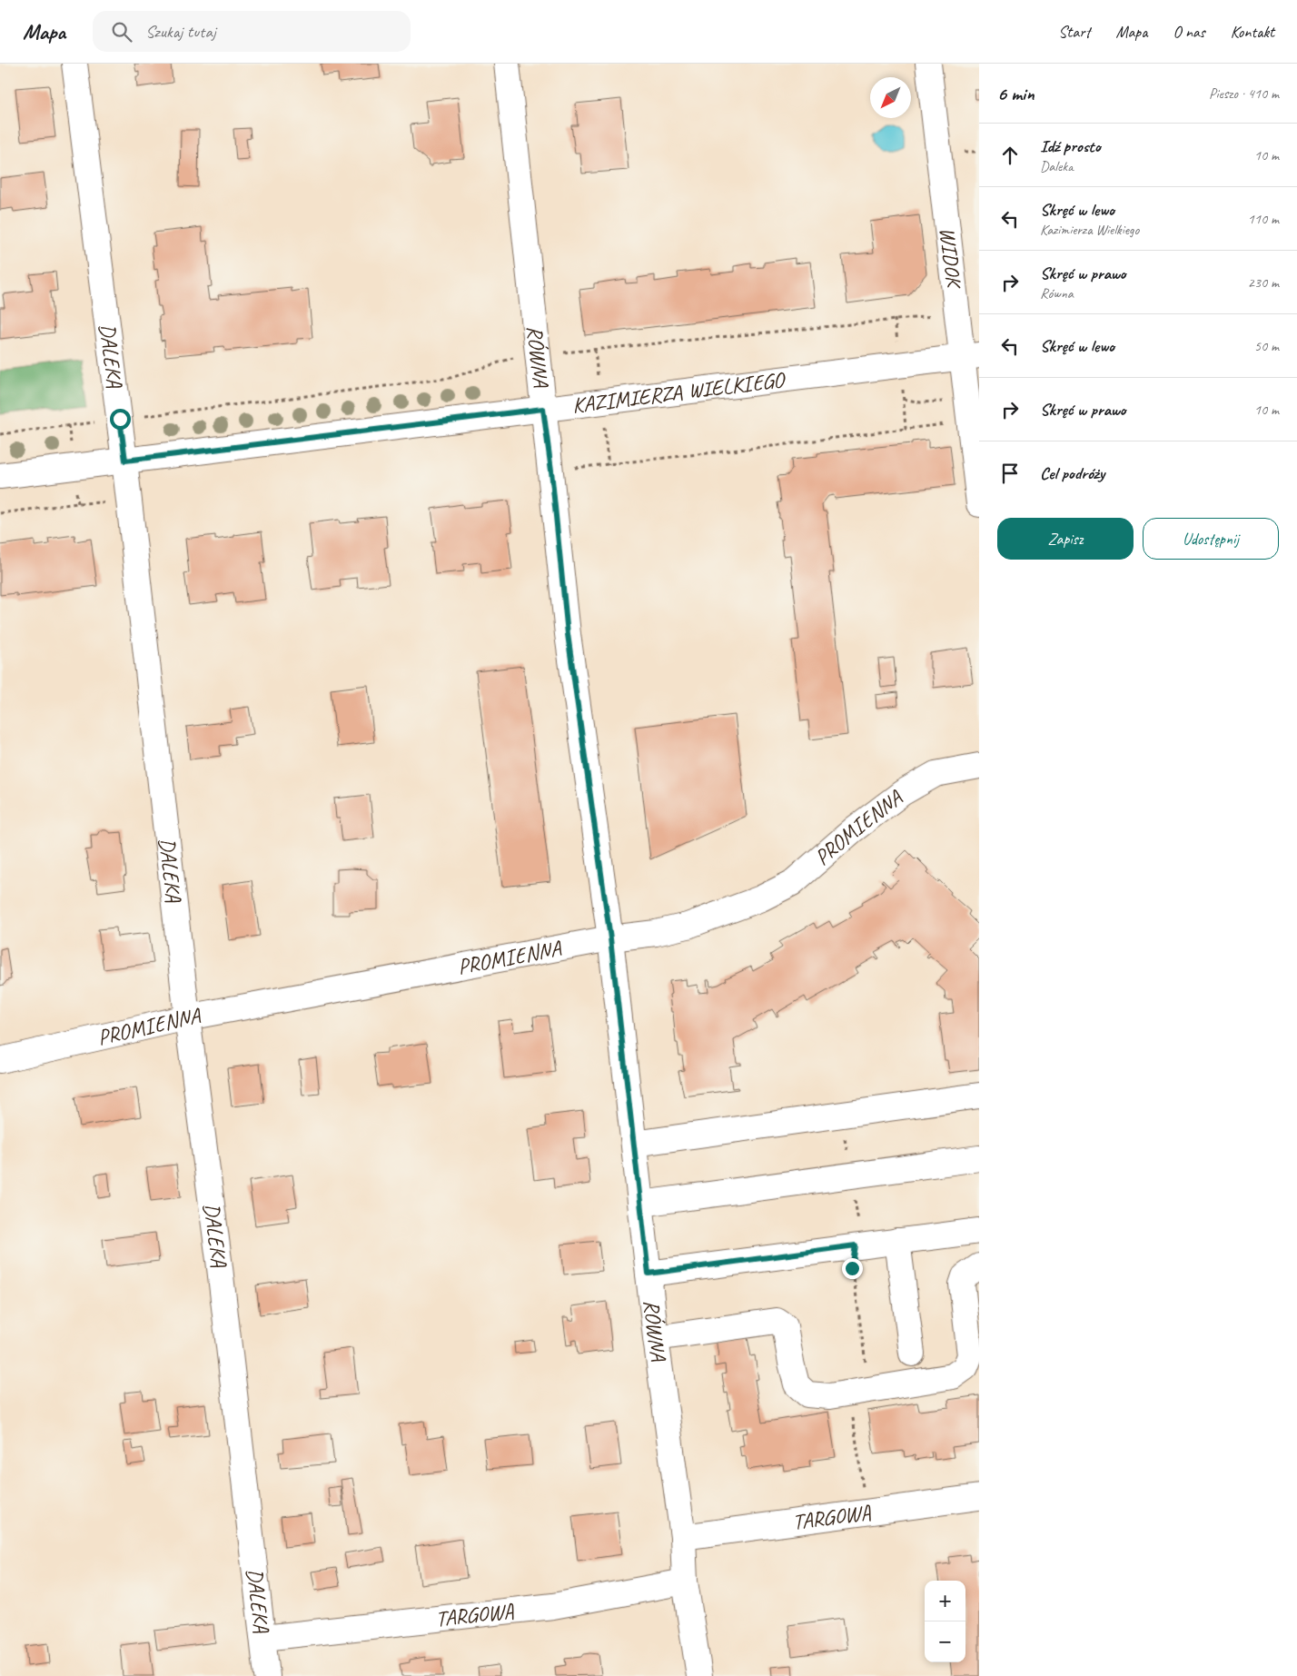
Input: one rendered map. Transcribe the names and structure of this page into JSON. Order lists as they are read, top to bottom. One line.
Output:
{"streets":{"street":["WIDOK","DALEKA","RÓWNA","KAZIMIERZA WIELKIEGO","PROMIENNA","TARGOWA"]},"crossings":[["WIDOK","KAZIMIERZA WIELKIEGO"],["DALEKA","KAZIMIERZA WIELKIEGO"],["DALEKA","PROMIENNA"],["DALEKA","TARGOWA"],["RÓWNA","KAZIMIERZA WIELKIEGO"],["RÓWNA","PROMIENNA"],["RÓWNA","TARGOWA"]],"north":"bottom left","page":{"header":"Mapa","search":"Szukaj tutaj","nav":["Start","Mapa","O nas","Kontakt"],"heading":["6 min","Pieszo · 410 m"],"list":[["Idź prosto","Daleka","10 m"],["Skręć w lewo","Kazimierza Wielkiego","110 m"],["Skręć w prawo","Równa","230 m"],["Skręć w lewo","50 m"],["Skręć w prawo","10 m"],"Cel podróży"],"buttons":["Zapisz","Udostępnij"],"map_buttons":["+","−"]}}
